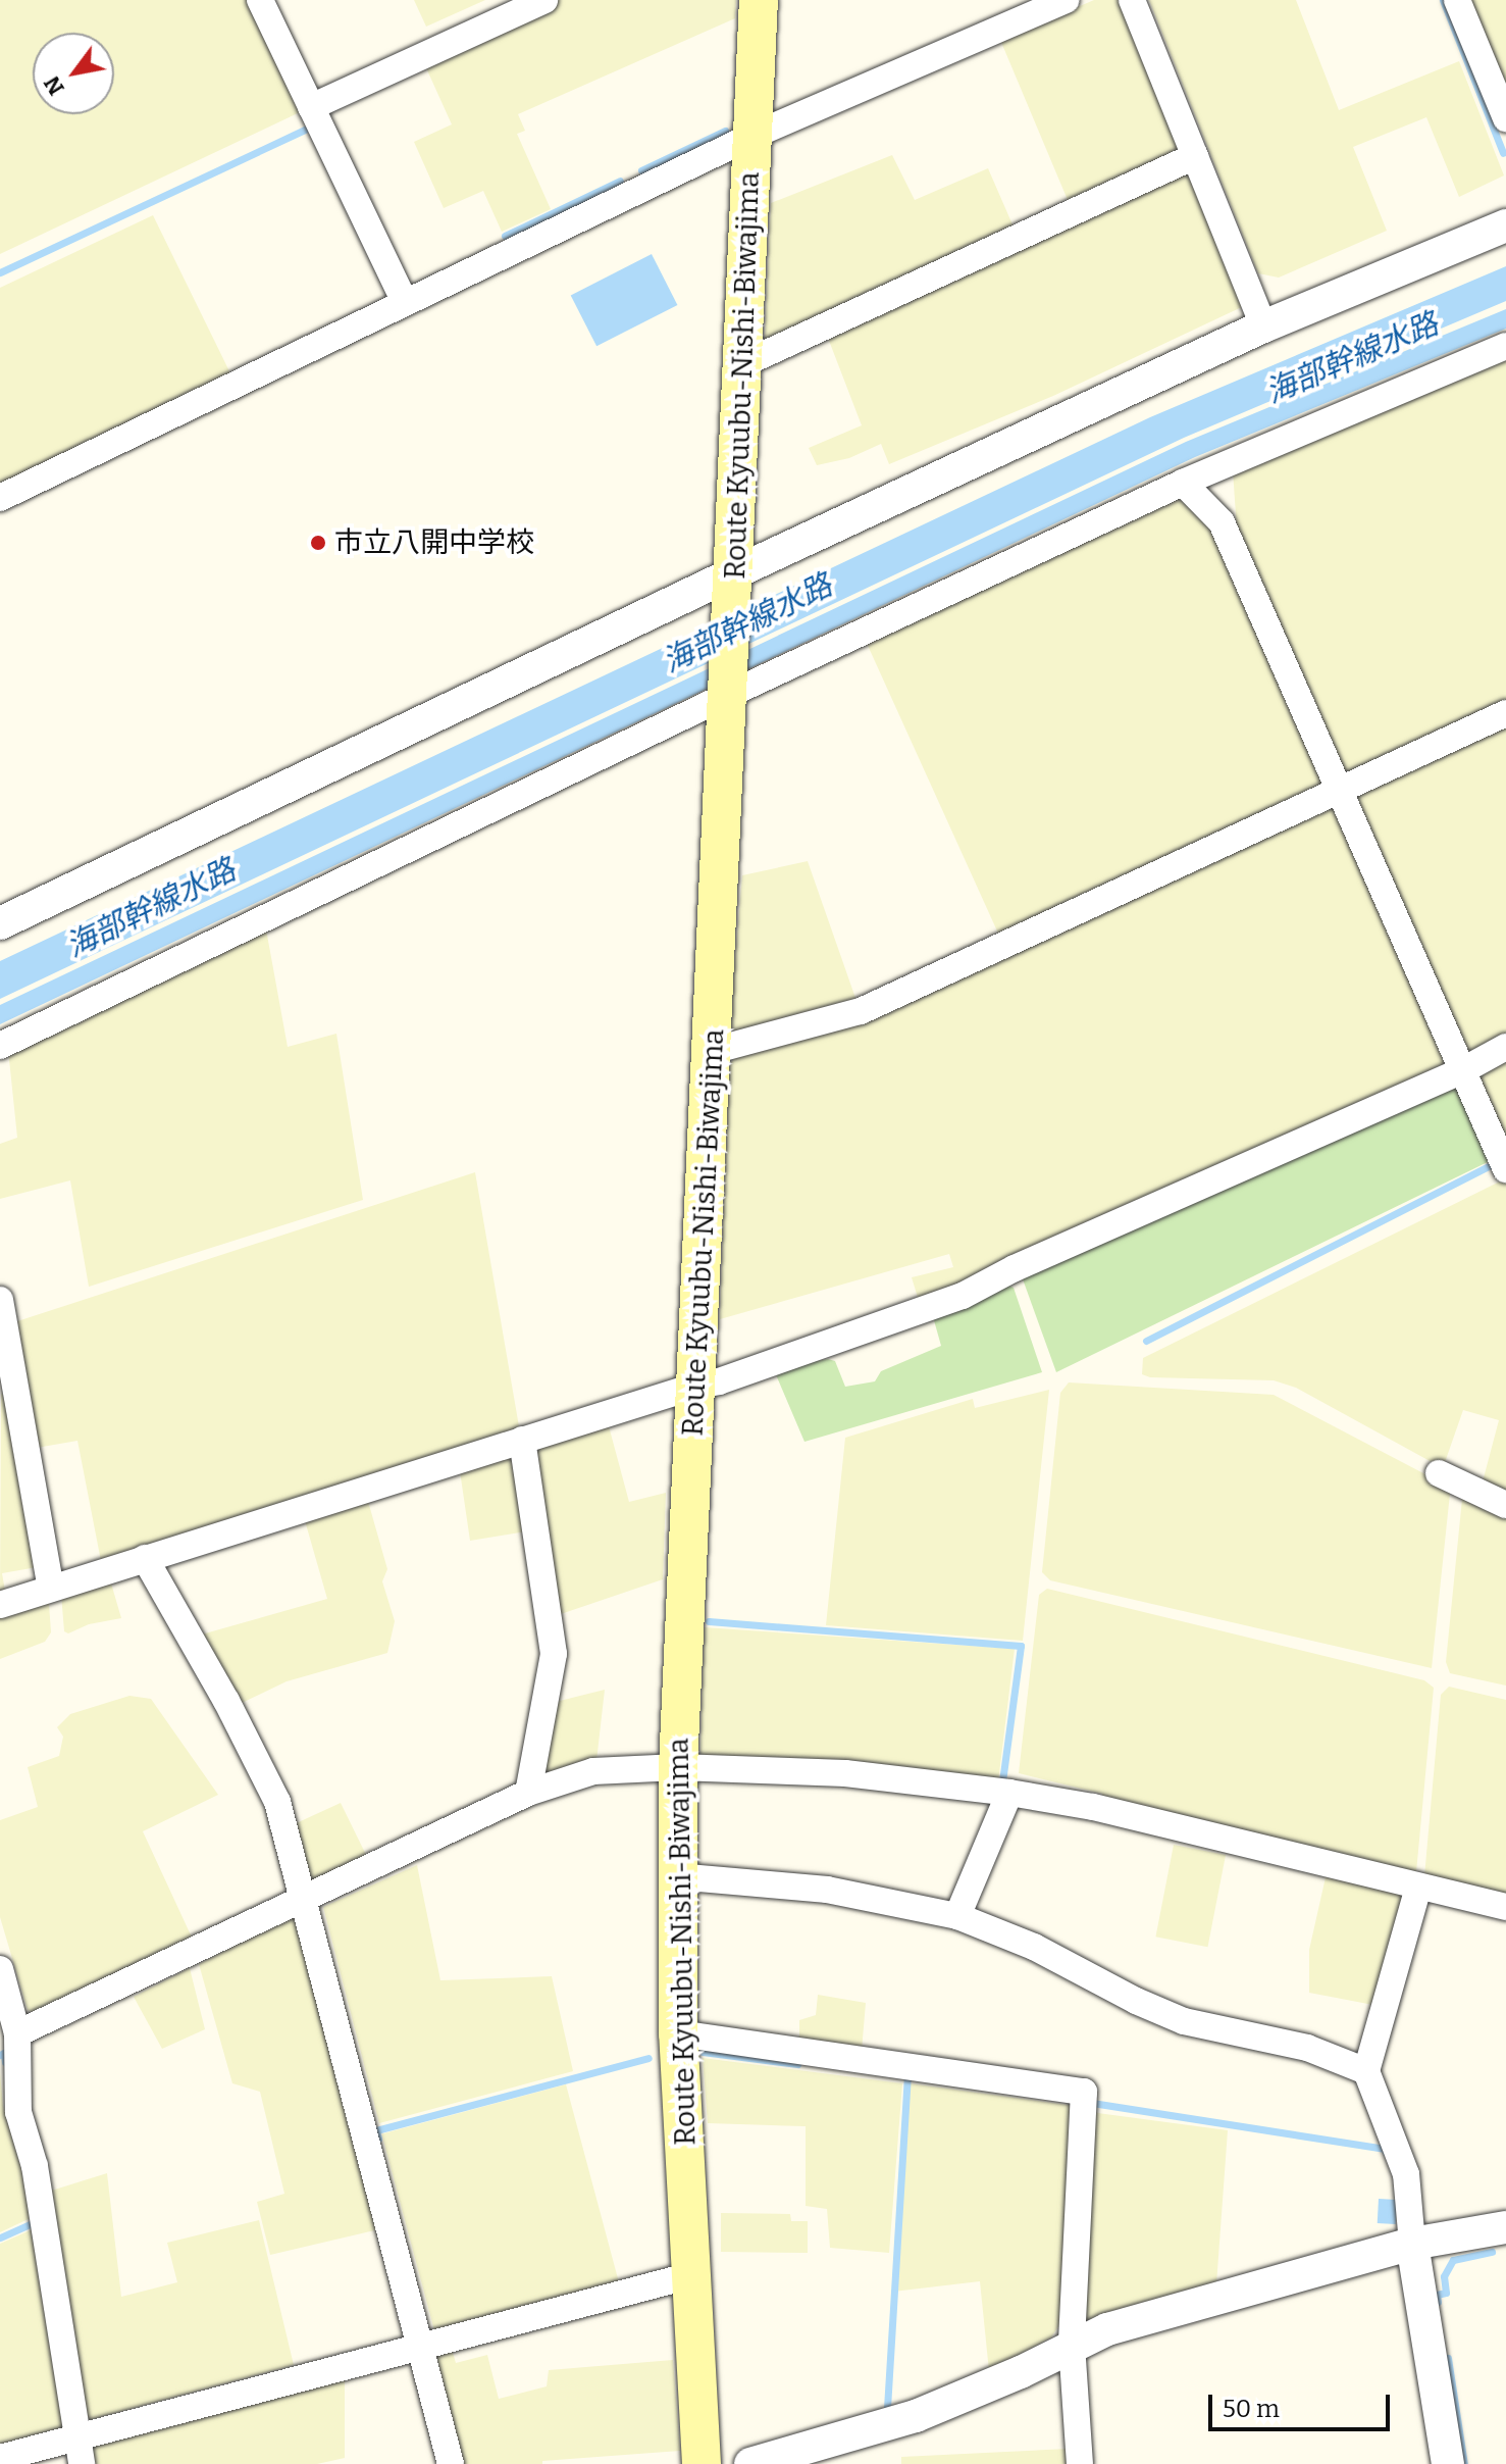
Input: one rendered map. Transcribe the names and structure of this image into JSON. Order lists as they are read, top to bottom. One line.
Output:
{"streets":{"main road":["Route Kyuubu-Nishi-Biwajima"]},"water":["海部幹線水路"],"places":["市立八開中学校"],"scale_bar":"50 m","north":"bottom left"}
